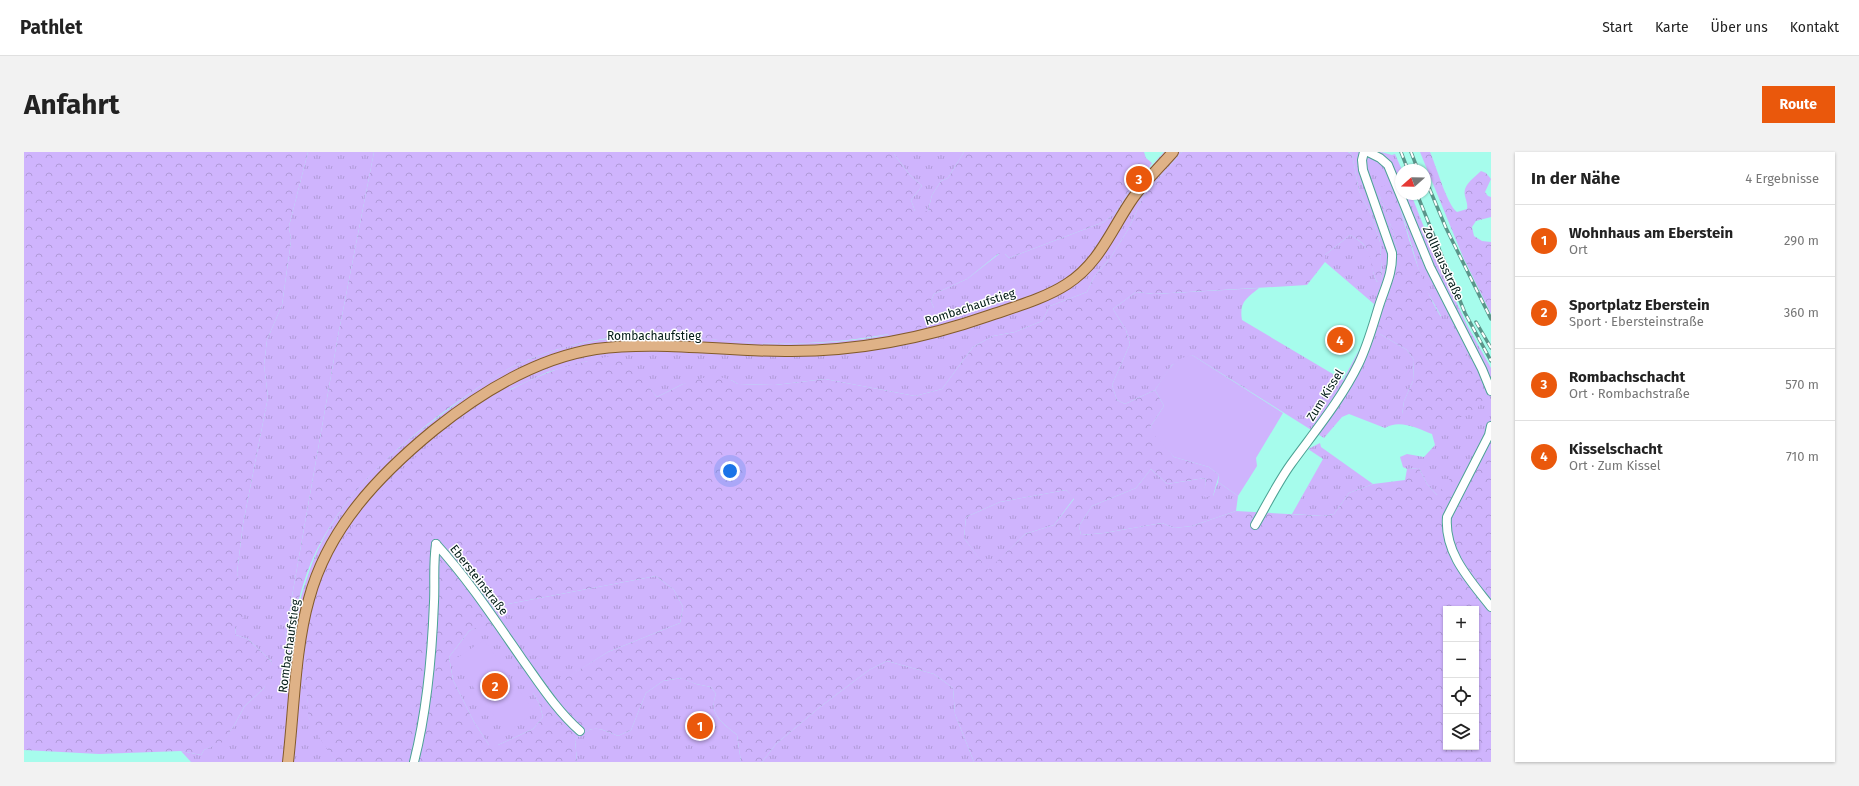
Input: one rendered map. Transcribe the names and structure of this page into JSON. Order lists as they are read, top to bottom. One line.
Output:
{"streets":{"main road":["Rombachaufstieg"],"street":["Zollhausstraße","Zum Kissel","Ebersteinstraße"]},"north":"left","page":{"header":"Pathlet","nav":["Start","Karte","Über uns","Kontakt"],"buttons":"Route","title":"Anfahrt","heading":["In der Nähe","4 Ergebnisse"],"pins":["3","4","2","1"],"list":[{"mark":"1","name":"Wohnhaus am Eberstein","note":"Ort","value":"290 m"},{"mark":"2","name":"Sportplatz Eberstein","note":"Sport · Ebersteinstraße","value":"360 m"},{"mark":"3","name":"Rombachschacht","note":"Ort · Rombachstraße","value":"570 m"},{"mark":"4","name":"Kisselschacht","note":"Ort · Zum Kissel","value":"710 m"}],"map_buttons":["+","−"]}}
